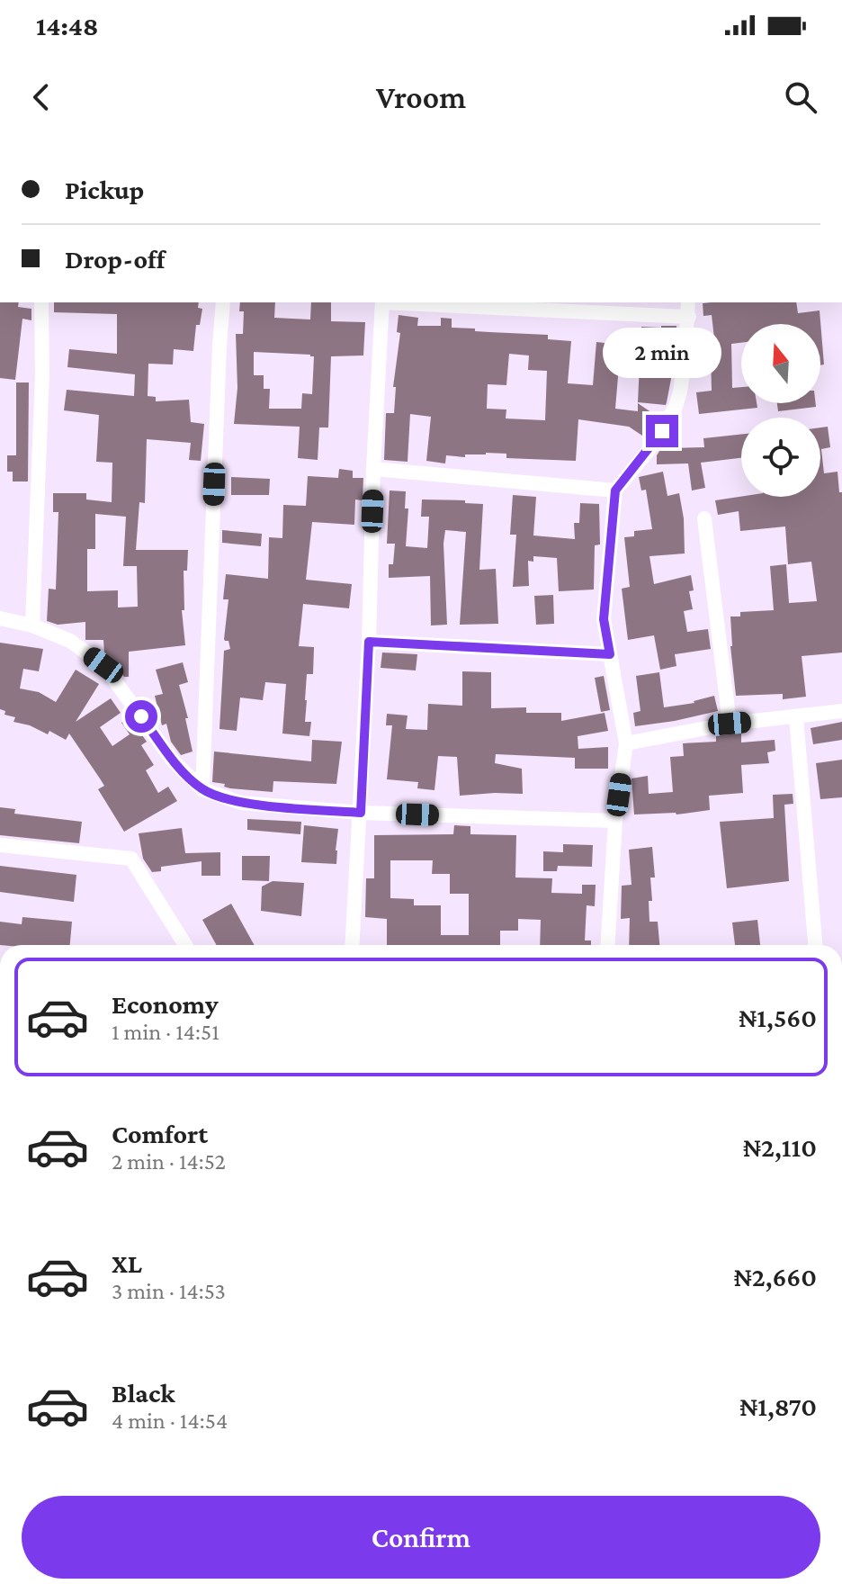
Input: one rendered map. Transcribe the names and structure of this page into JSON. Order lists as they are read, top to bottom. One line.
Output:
{"north":"top","page":{"status":"14:48","header":"Vroom","banner":["Pickup","Drop-off"],"bubble":"2 min","list":[{"name":"Economy","note":"1 min · 14:51","value":"₦1,560"},{"name":"Comfort","note":"2 min · 14:52","value":"₦2,110"},{"name":"XL","note":"3 min · 14:53","value":"₦2,660"},{"name":"Black","note":"4 min · 14:54","value":"₦1,870"}],"buttons":"Confirm"}}
